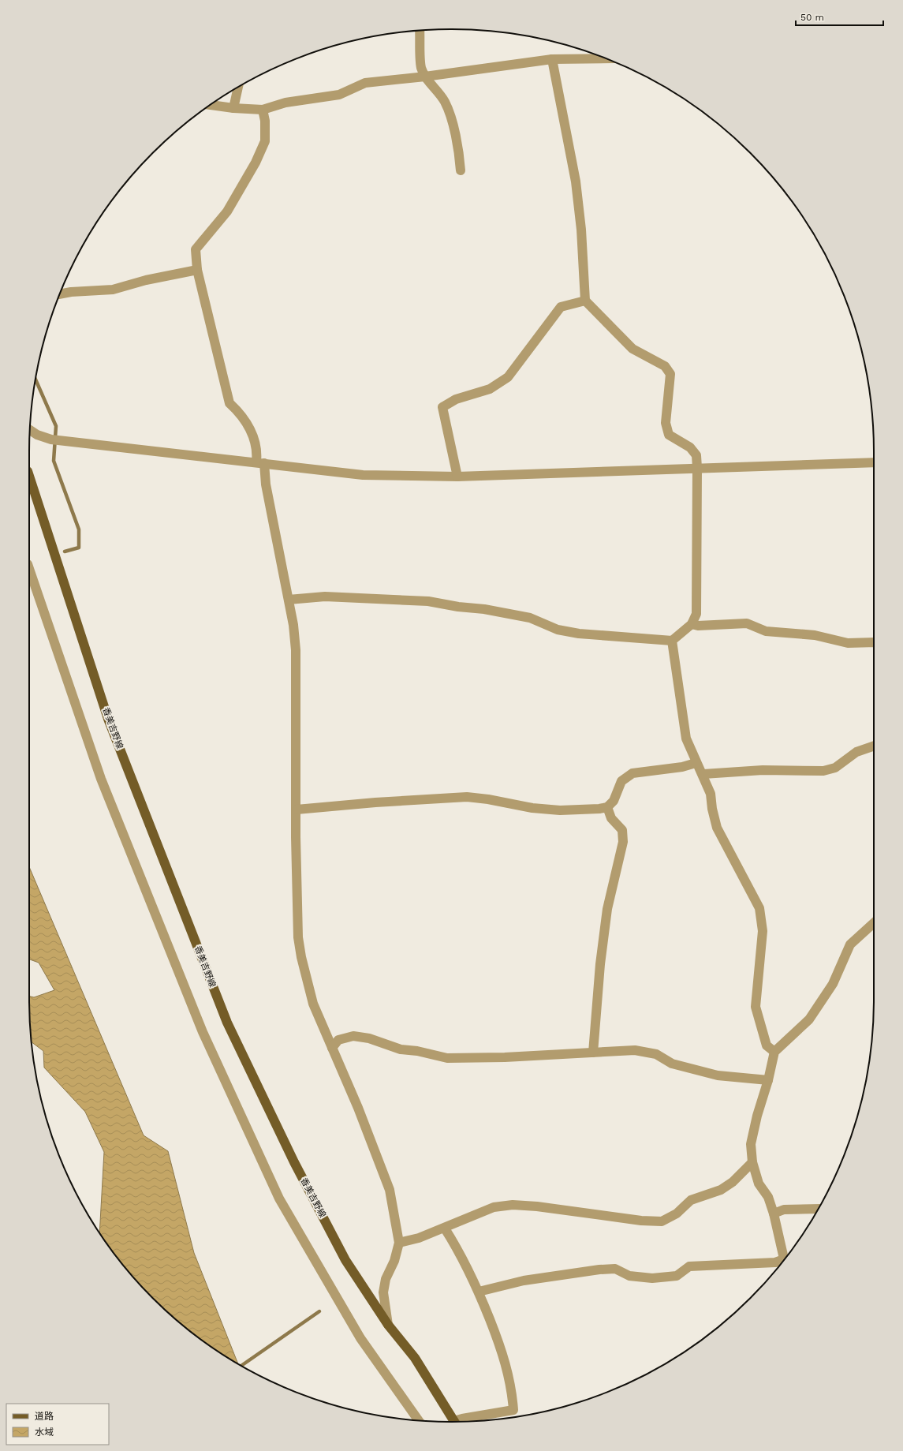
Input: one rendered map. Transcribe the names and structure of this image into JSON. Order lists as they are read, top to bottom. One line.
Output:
{"streets":{"main road":["香美吉野線"]},"legend":["道路","水域"],"scale_bar":"50 m"}
